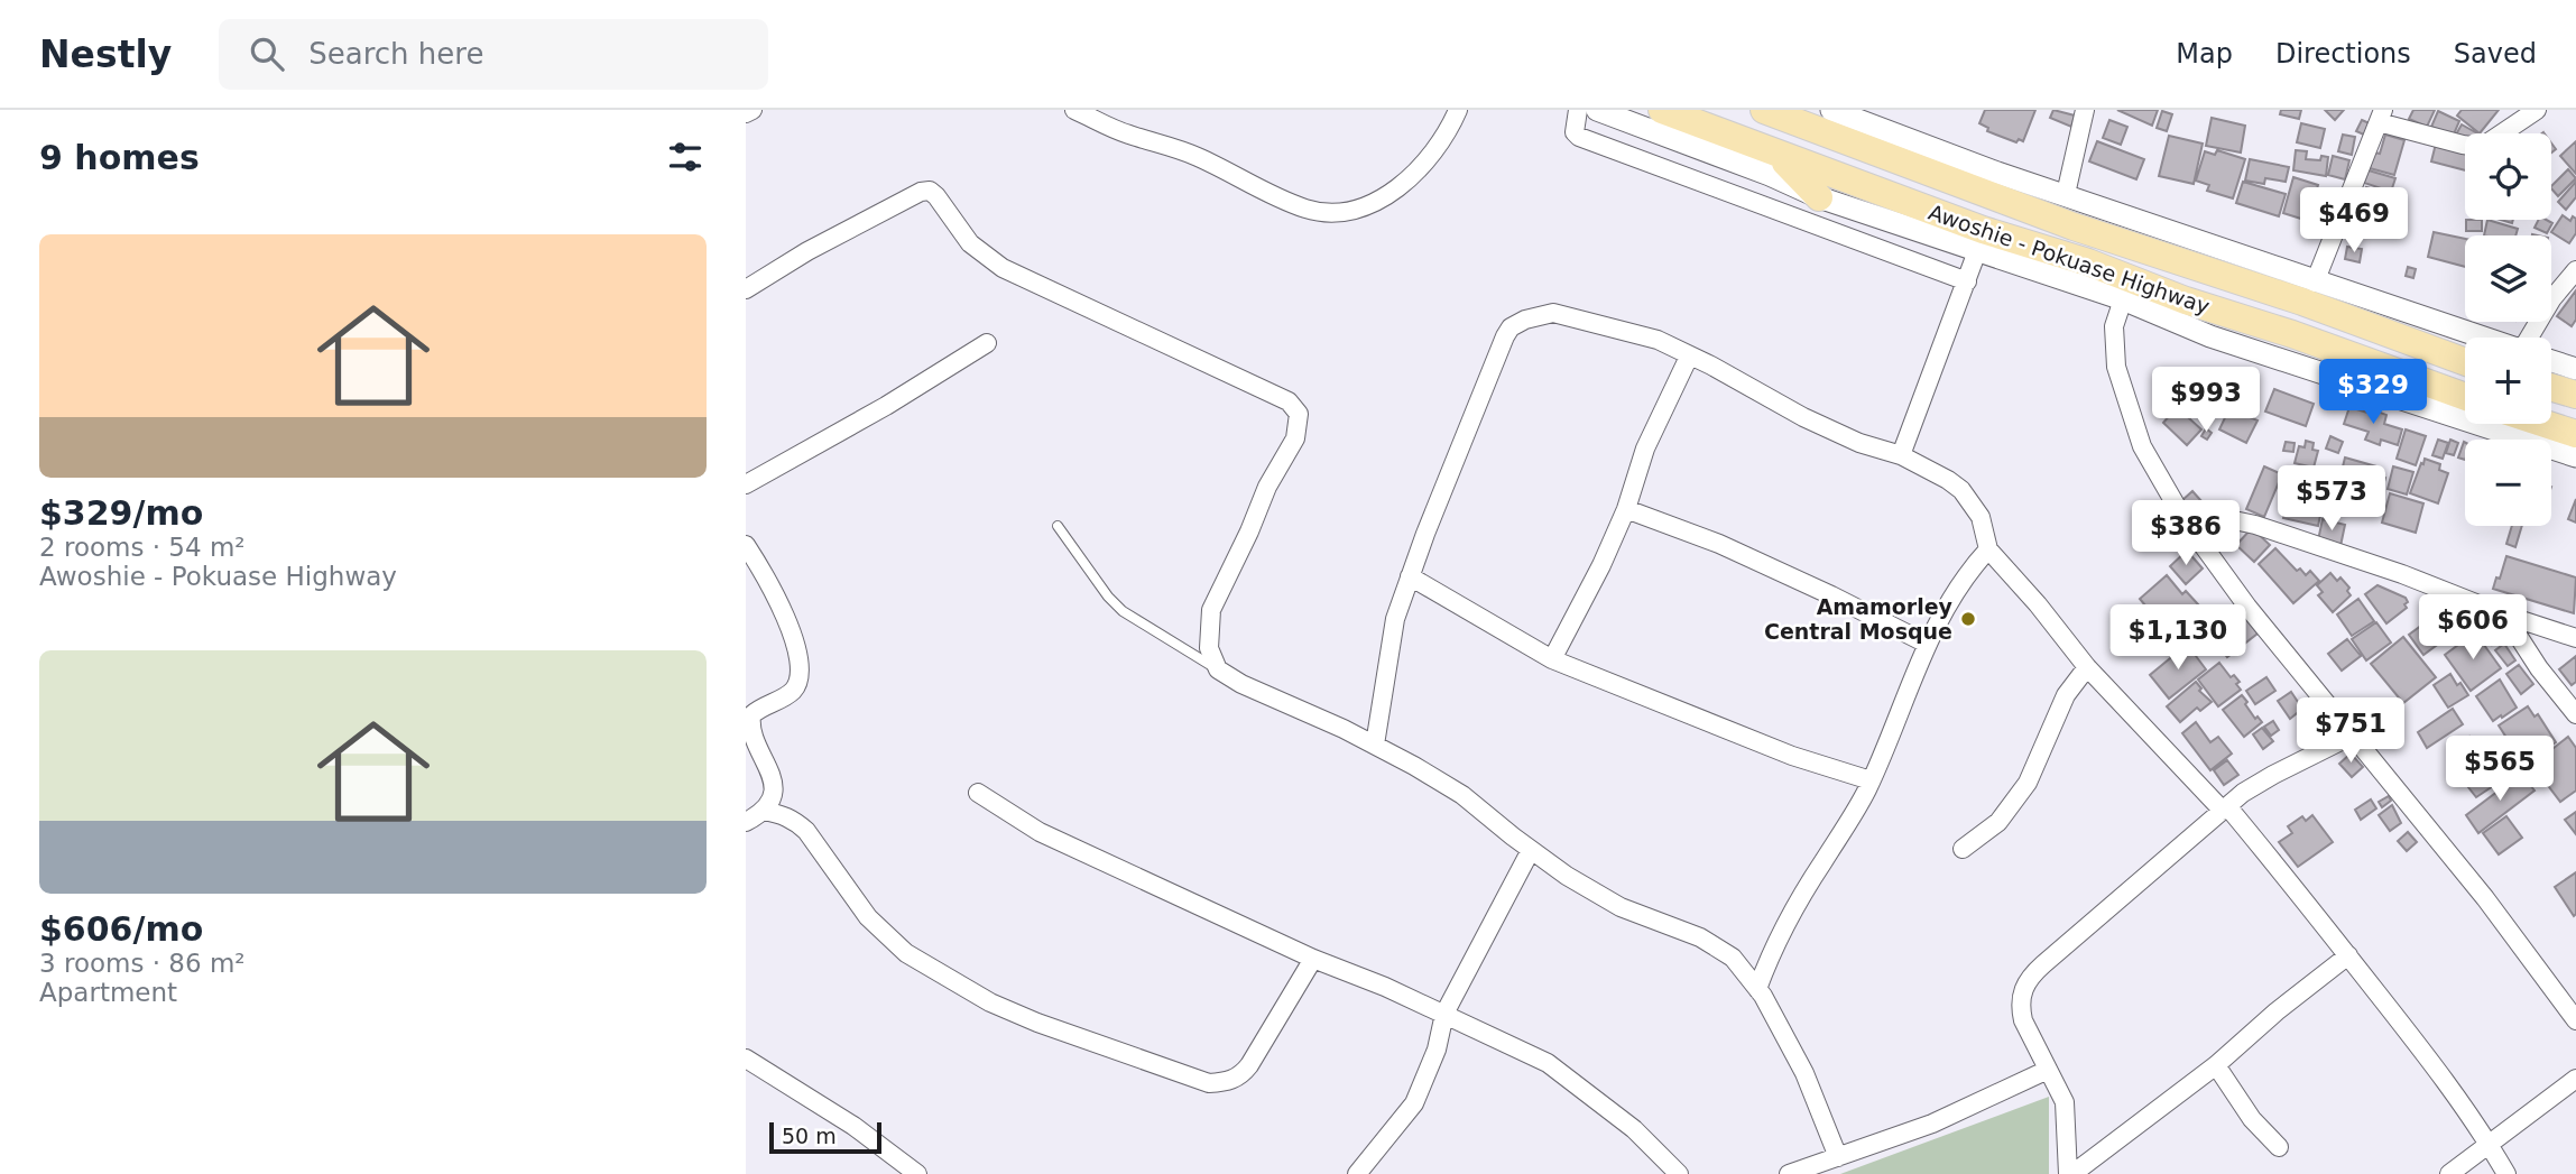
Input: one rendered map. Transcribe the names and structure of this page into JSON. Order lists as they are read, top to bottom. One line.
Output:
{"streets":{"main road":["Awoshie - Pokuase Highway"]},"places":["Amamorley Central Mosque"],"scale_bar":"50 m","page":{"header":"Nestly","search":"Search here","nav":["Map","Directions","Saved"],"heading":"9 homes","map_buttons":["+","−"],"price":["$469","$329","$993","$573","$386","$606","$1,130","$751","$565"],"list":[{"name":"$329/mo","note":"2 rooms · 54 m² · Awoshie - Pokuase Highway"},{"name":"$606/mo","note":"3 rooms · 86 m² · Apartment"}],"scale":"50 m"}}
